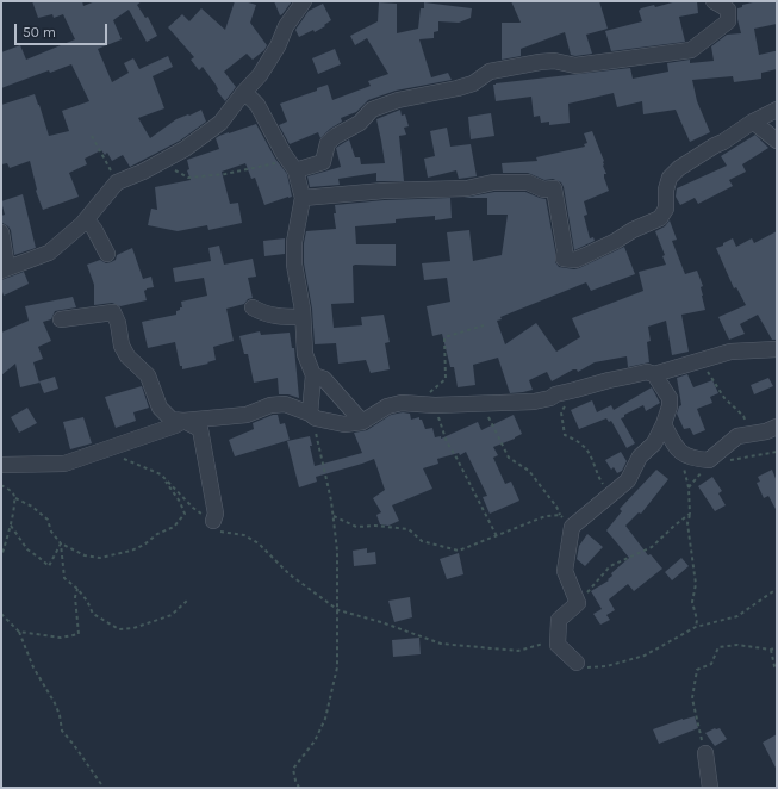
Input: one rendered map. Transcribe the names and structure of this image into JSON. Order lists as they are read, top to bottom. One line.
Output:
{"scale_bar":"50 m"}
